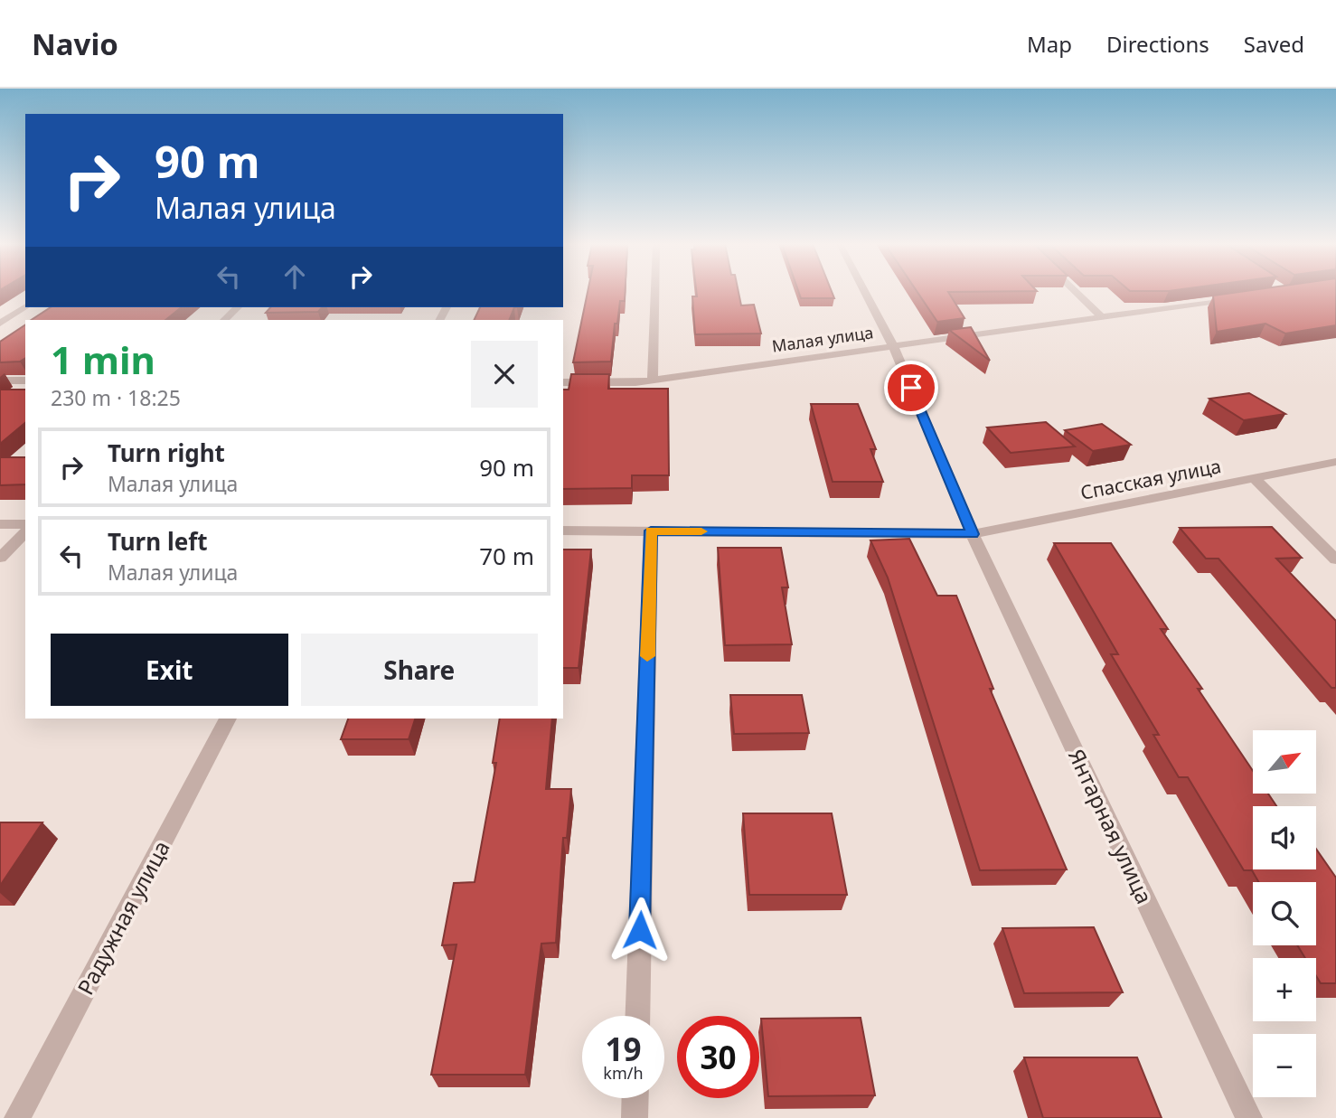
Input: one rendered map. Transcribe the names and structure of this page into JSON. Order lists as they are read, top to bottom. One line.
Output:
{"streets":{"street":["Малая улица","Спасская улица","Янтарная улица","Радужная улица"]},"crossings":[["Малая улица","Спасская улица"],["Малая улица","Янтарная улица"],["Спасская улица","Янтарная улица"]],"north":"top right","page":{"header":"Navio","nav":["Map","Directions","Saved"],"turn":["90 m","Малая улица"],"heading":["1 min","230 m · 18:25"],"list":[{"name":"Turn right","note":"Малая улица","value":"90 m"},{"name":"Turn left","note":"Малая улица","value":"70 m"}],"buttons":["Exit","Share"],"map_buttons":["+","−"],"speed":"19 km/h","limit":"30"}}
